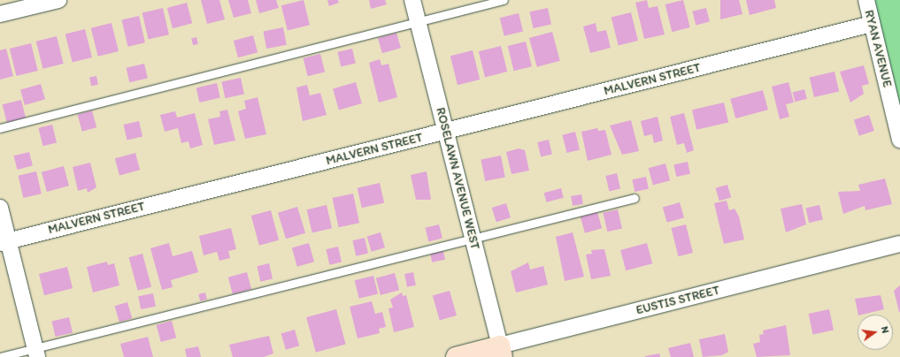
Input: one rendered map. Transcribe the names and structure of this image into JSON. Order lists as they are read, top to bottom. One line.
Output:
{"streets":{"street":["RYAN AVENUE","MALVERN STREET","ROSELAWN AVENUE WEST","EUSTIS STREET"]},"crossings":[["RYAN AVENUE","MALVERN STREET"],["MALVERN STREET","ROSELAWN AVENUE WEST"],["ROSELAWN AVENUE WEST","EUSTIS STREET"]],"north":"right"}
